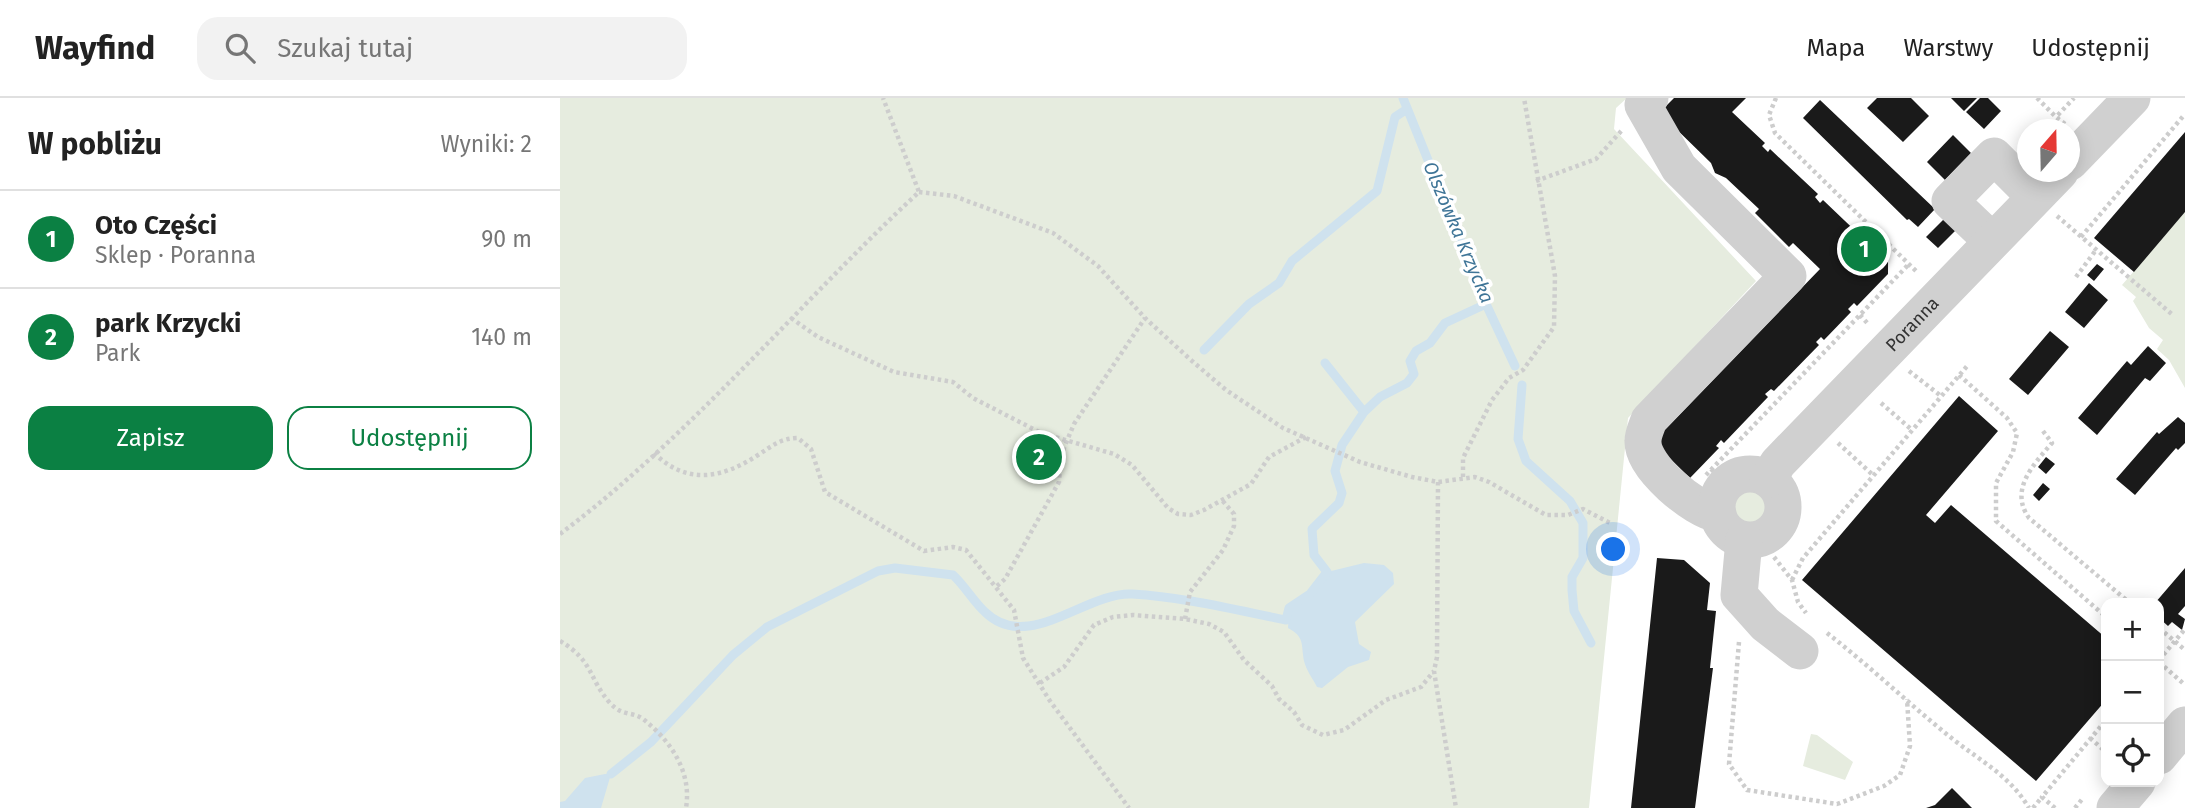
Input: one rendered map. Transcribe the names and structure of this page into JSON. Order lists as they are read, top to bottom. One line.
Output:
{"streets":{"street":["Poranna"]},"water":["Olszówka Krzycka"],"north":"top","page":{"header":"Wayfind","search":"Szukaj tutaj","nav":["Mapa","Warstwy","Udostępnij"],"heading":["W pobliżu","Wyniki: 2"],"list":[{"mark":"1","name":"Oto Części","note":"Sklep · Poranna","value":"90 m"},{"mark":"2","name":"park Krzycki","note":"Park","value":"140 m"}],"pins":["1","2"],"buttons":["Zapisz","Udostępnij"],"map_buttons":["+","−"]}}
